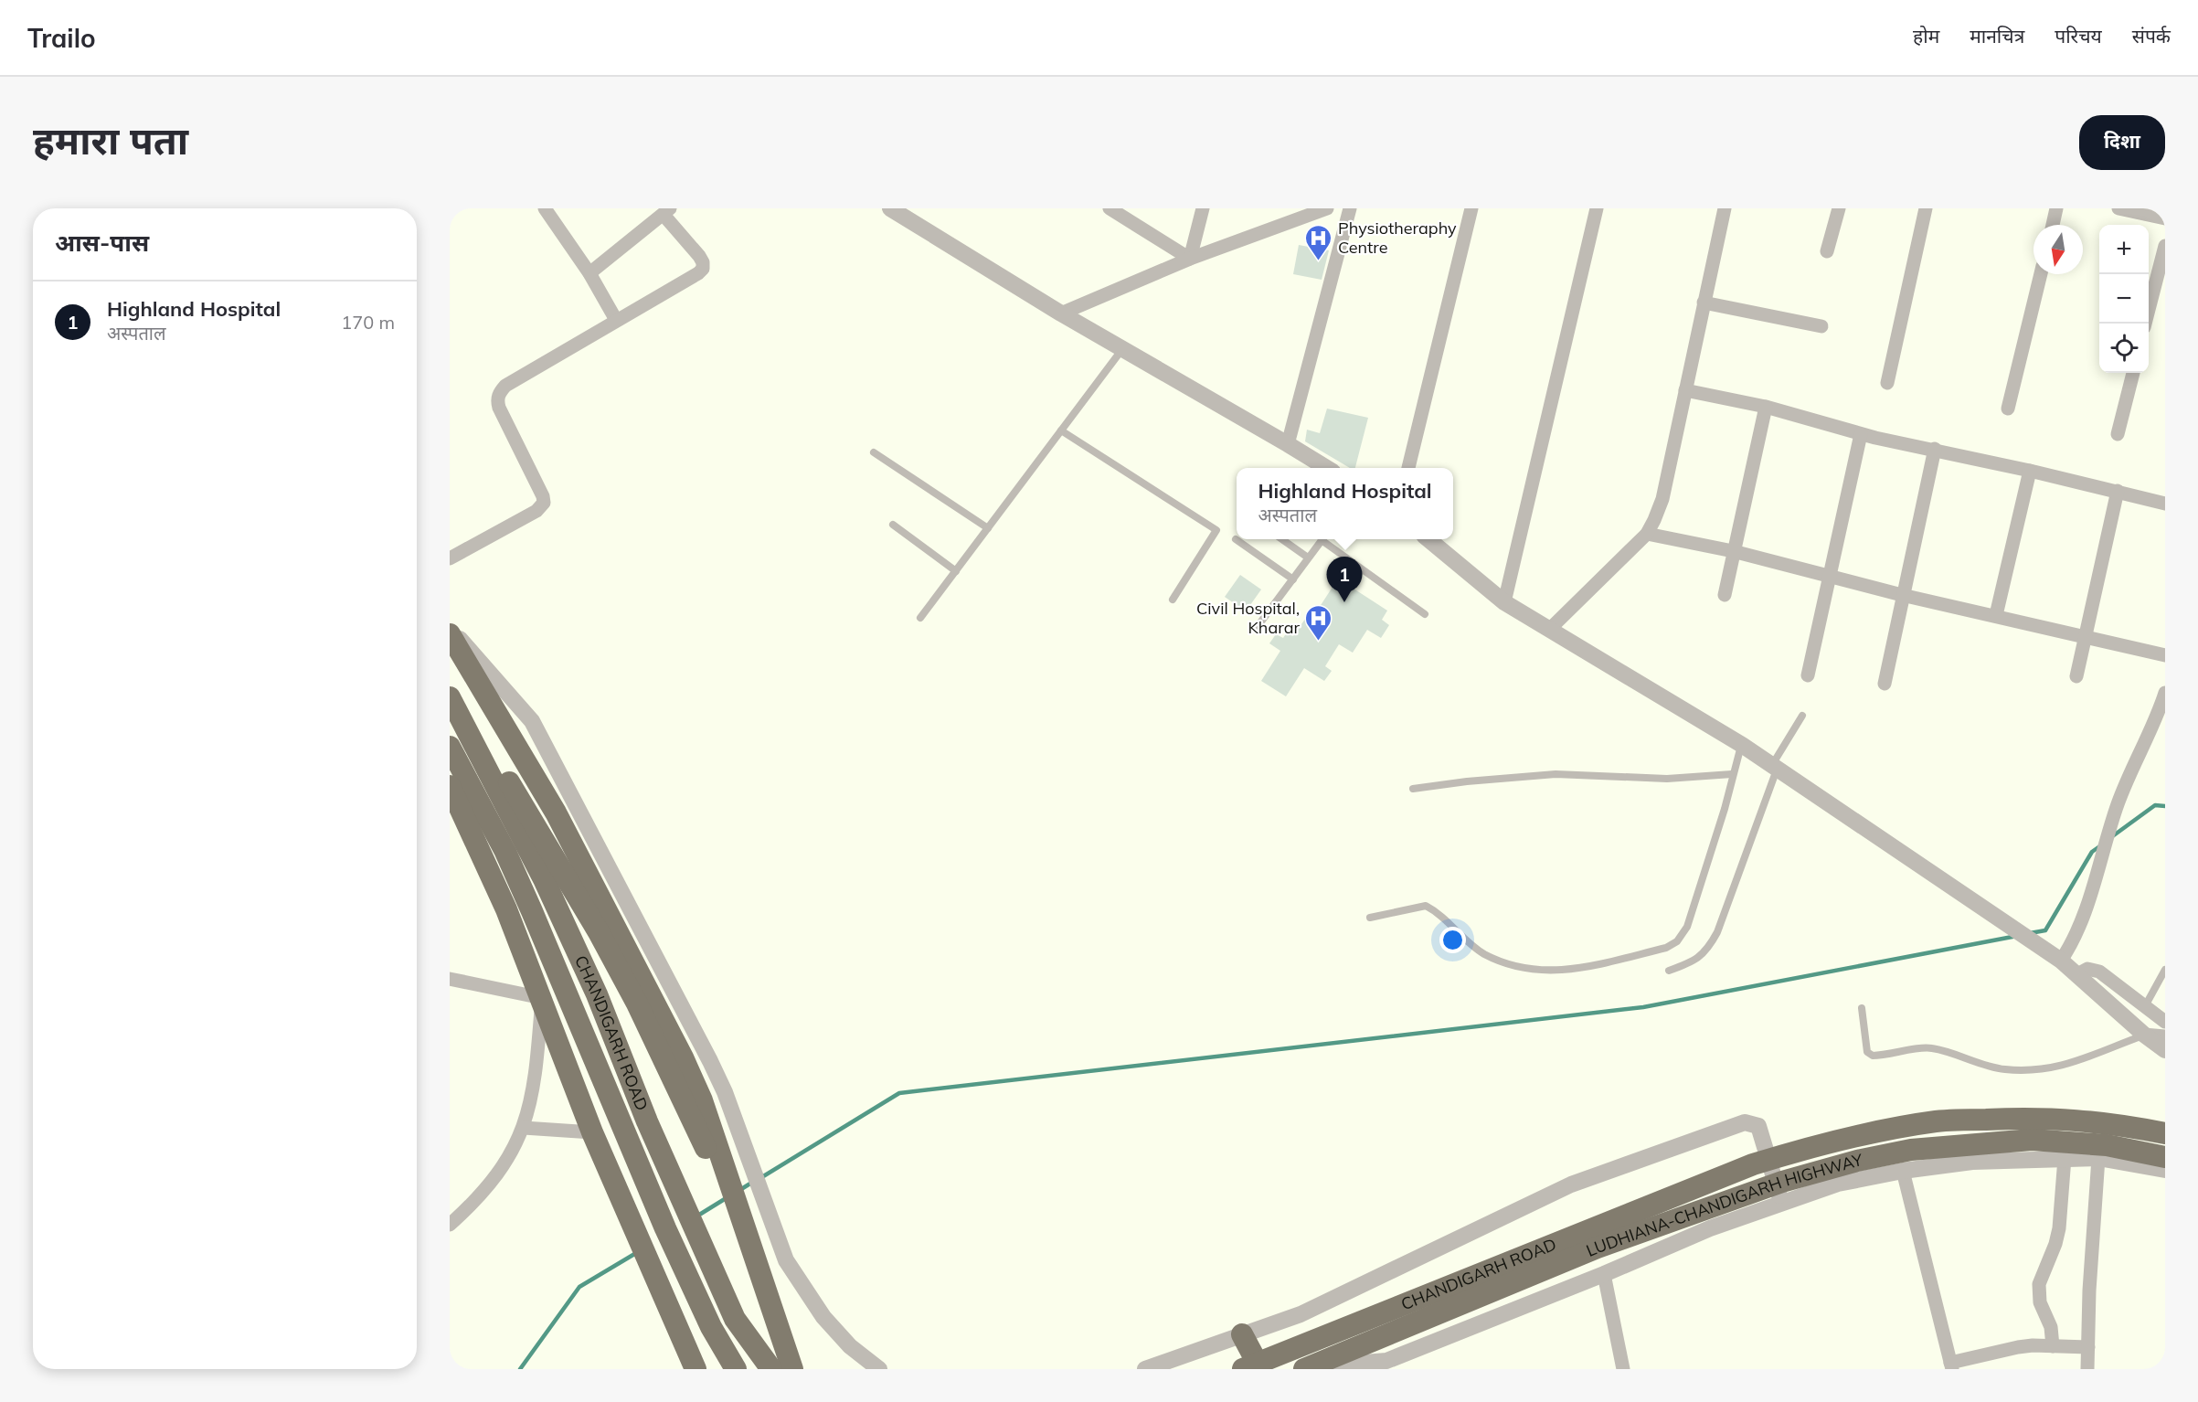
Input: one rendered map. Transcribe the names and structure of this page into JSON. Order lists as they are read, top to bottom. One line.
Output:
{"streets":{"highway":["CHANDIGARH ROAD","LUDHIANA-CHANDIGARH HIGHWAY"]},"places":{"hospital":["Physiotheraphy Centre","Civil Hospital, Kharar"]},"north":"bottom","page":{"header":"Trailo","nav":["होम","मानचित्र","परिचय","संपर्क"],"buttons":"दिशा","title":"हमारा पता","heading":"आस-पास","map_buttons":["+","−"],"list":[{"mark":"1","name":"Highland Hospital","note":"अस्पताल","value":"170 m"}],"popup":["Highland Hospital","अस्पताल"],"pins":"1"}}
